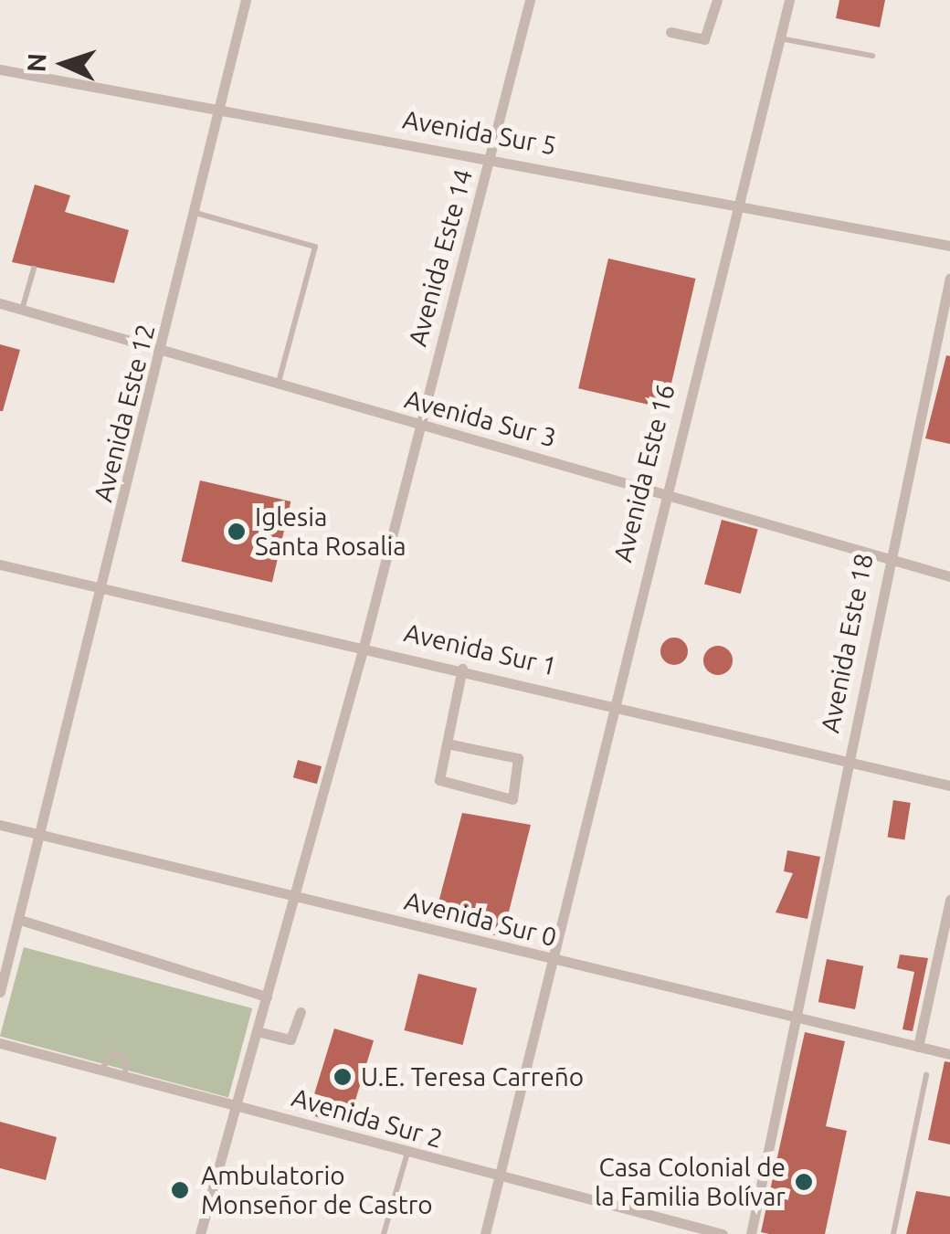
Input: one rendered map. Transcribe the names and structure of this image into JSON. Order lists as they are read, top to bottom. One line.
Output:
{"streets":{"street":["Avenida Sur 5","Avenida Este 14","Avenida Este 12","Avenida Sur 3","Avenida Este 16","Avenida Este 18","Avenida Sur 1","Avenida Sur 0","Avenida Sur 2"]},"crossings":[["Avenida Sur 5","Avenida Este 14"],["Avenida Sur 5","Avenida Este 12"],["Avenida Sur 5","Avenida Este 16"],["Avenida Este 14","Avenida Sur 3"],["Avenida Este 14","Avenida Sur 1"],["Avenida Este 14","Avenida Sur 0"],["Avenida Este 14","Avenida Sur 2"],["Avenida Este 12","Avenida Sur 3"],["Avenida Este 12","Avenida Sur 1"],["Avenida Este 12","Avenida Sur 0"],["Avenida Sur 3","Avenida Este 16"],["Avenida Sur 3","Avenida Este 18"],["Avenida Este 16","Avenida Sur 1"],["Avenida Este 16","Avenida Sur 0"],["Avenida Este 16","Avenida Sur 2"],["Avenida Este 18","Avenida Sur 1"],["Avenida Este 18","Avenida Sur 0"]],"places":["Iglesia Santa Rosalia","U.E. Teresa Carreño","Casa Colonial de la Familia Bolívar","Ambulatorio Monseñor de Castro"],"north":"left"}
